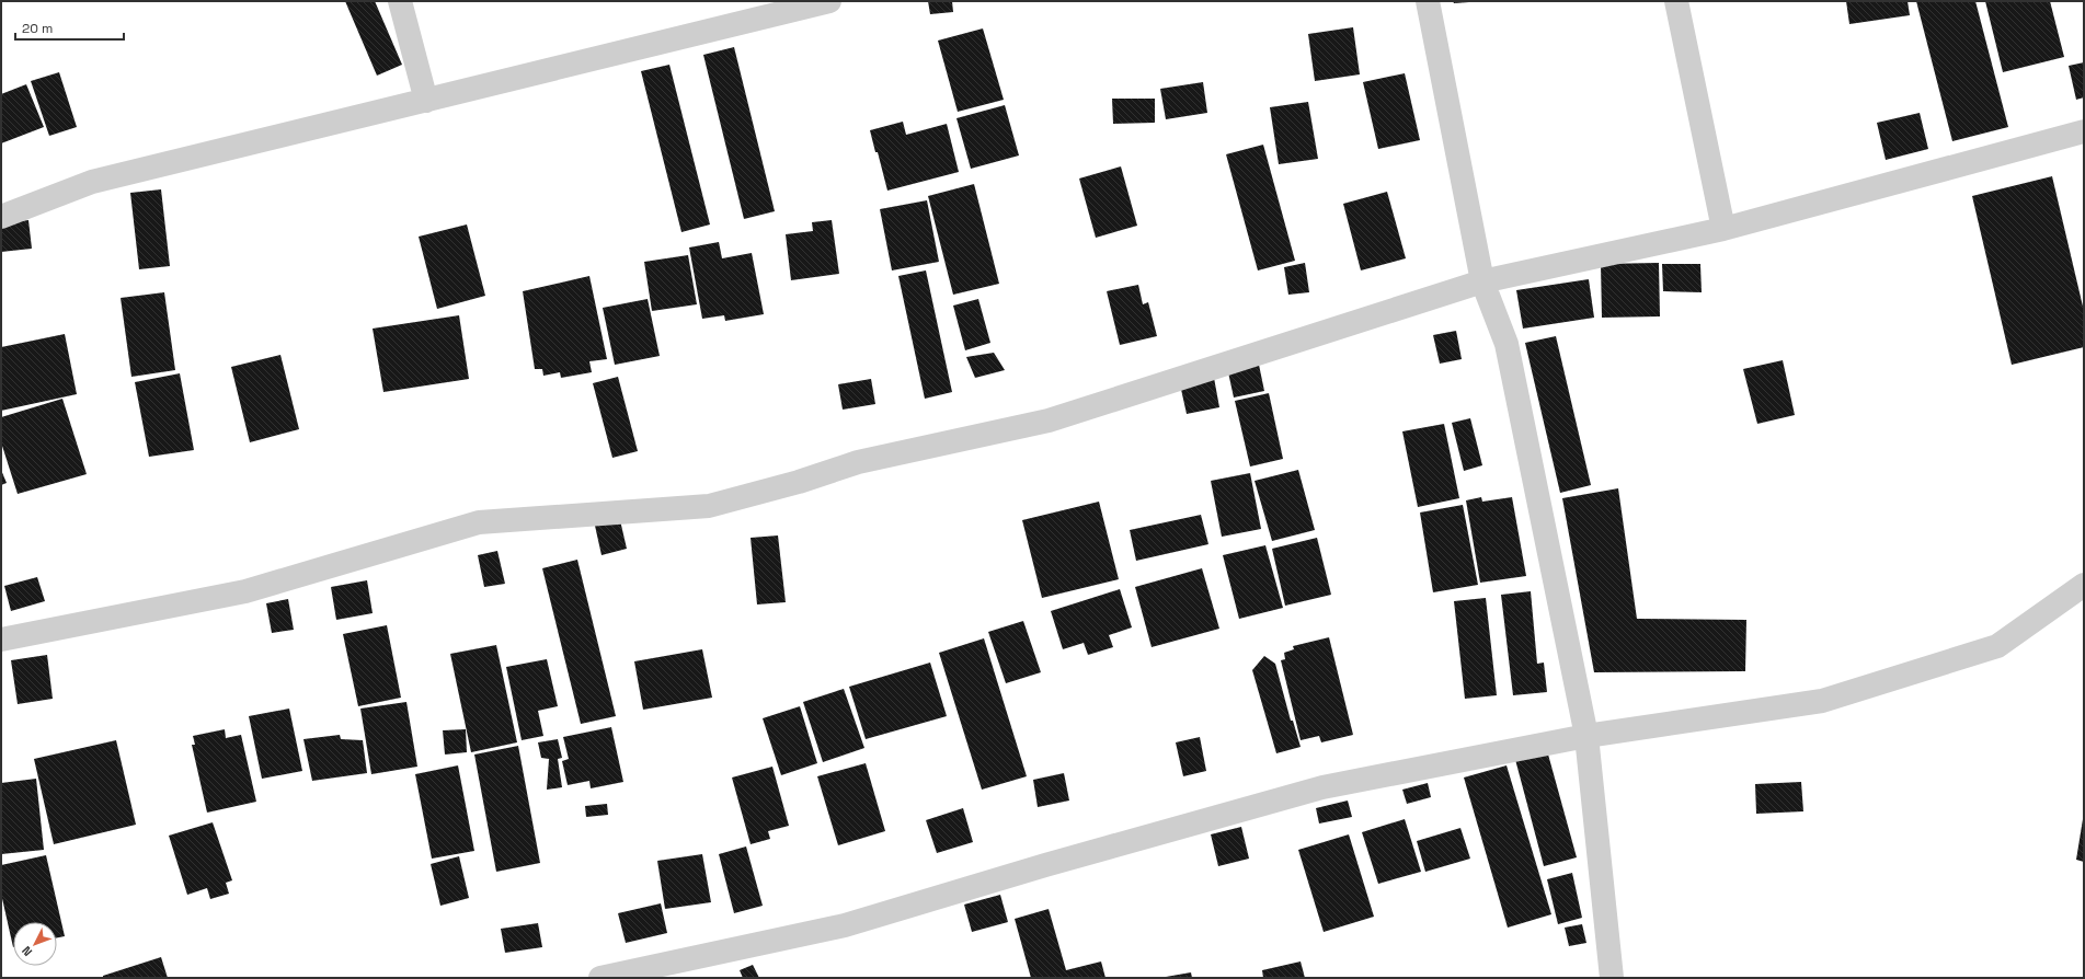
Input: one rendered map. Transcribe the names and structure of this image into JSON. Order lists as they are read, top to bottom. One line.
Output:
{"scale_bar":"20 m","north":"bottom left"}
